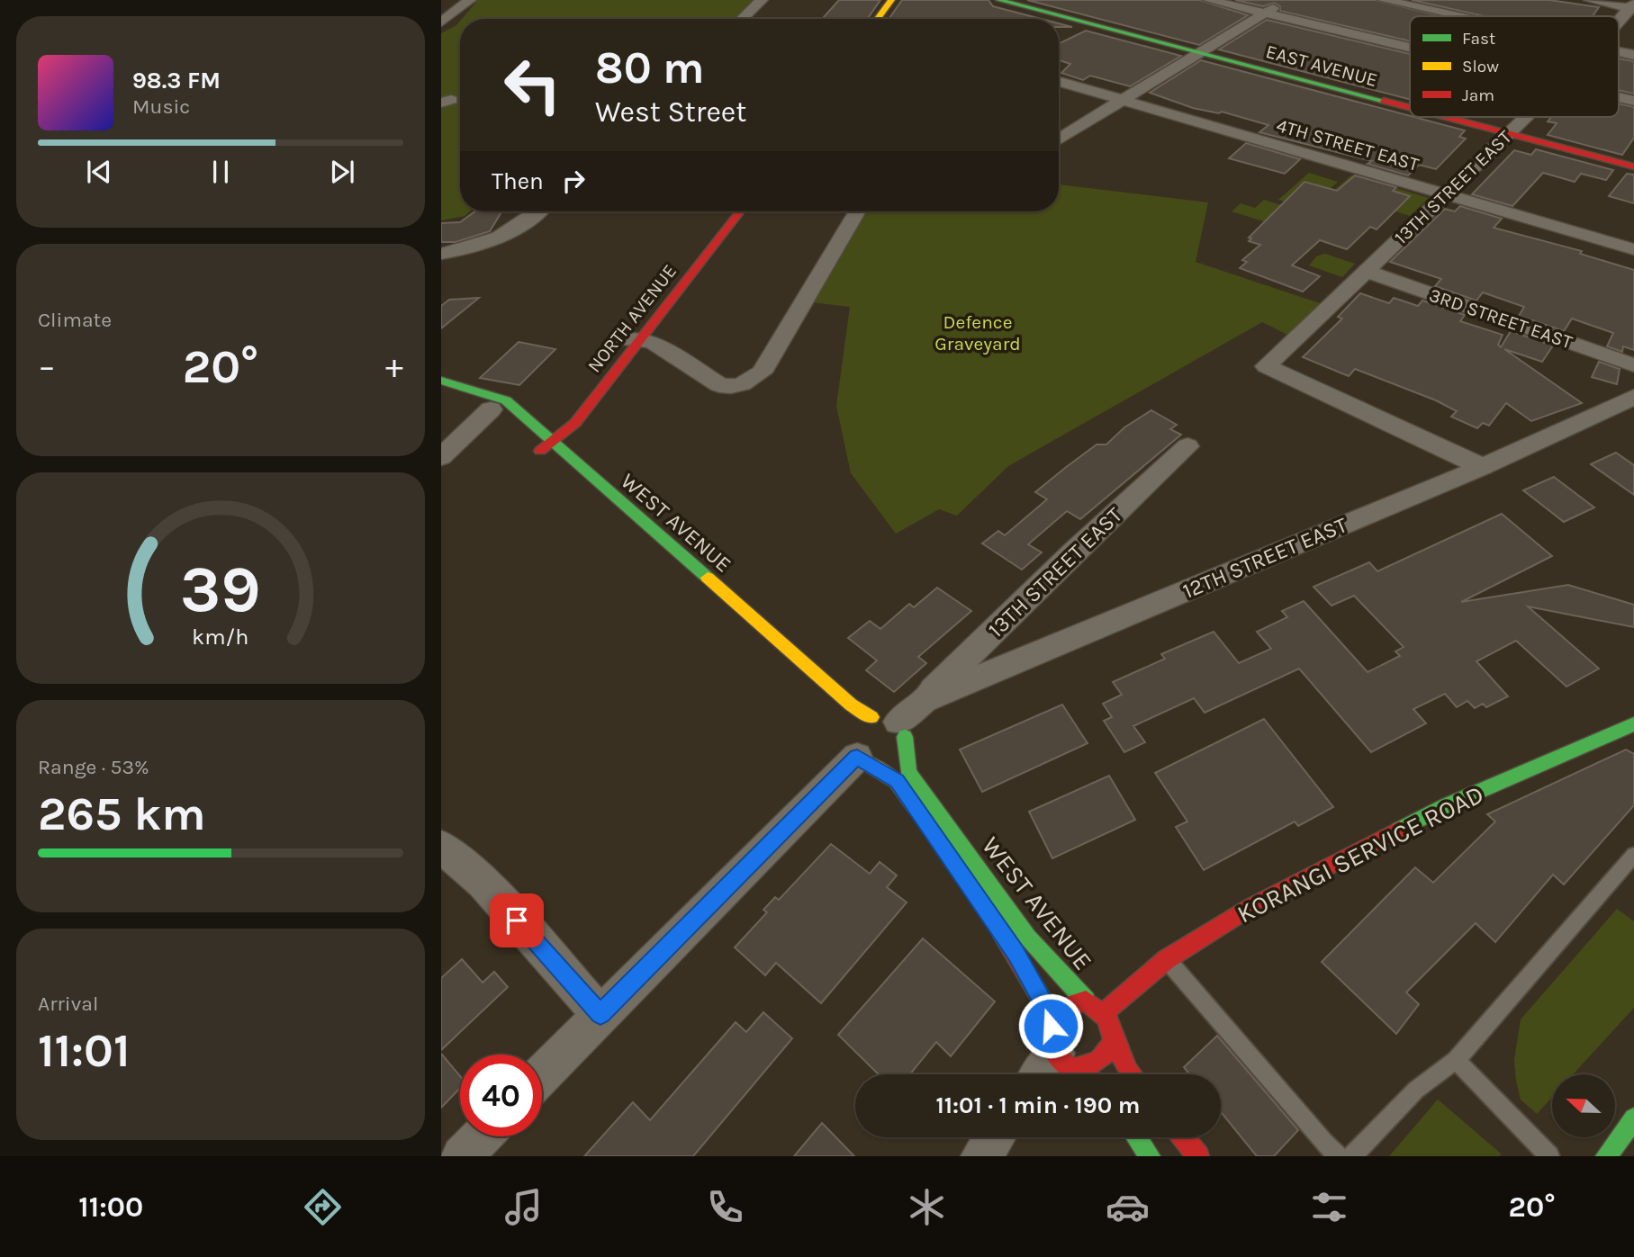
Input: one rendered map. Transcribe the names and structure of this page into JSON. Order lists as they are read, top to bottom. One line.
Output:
{"streets":{"street":["EAST AVENUE","4TH STREET EAST","13TH STREET EAST","NORTH AVENUE","3RD STREET EAST","WEST AVENUE","12TH STREET EAST","KORANGI SERVICE ROAD"]},"crossings":[["EAST AVENUE","13TH STREET EAST"],["4TH STREET EAST","13TH STREET EAST"],["13TH STREET EAST","3RD STREET EAST"],["13TH STREET EAST","12TH STREET EAST"],["NORTH AVENUE","WEST AVENUE"],["WEST AVENUE","12TH STREET EAST"],["WEST AVENUE","KORANGI SERVICE ROAD"]],"parks":["Defence Graveyard"],"legend":["Fast","Slow","Jam"],"north":"left","page":{"turn":["80 m","West Street"],"song":["98.3 FM","Music"],"then":"Then","tile":["Climate",["Range · 53%","265 km"],["Arrival","11:01"]],"heat":["−","20°","+"],"limit":"40","trip":"11:01 · 1 min · 190 m","tabs":["11:00","20°"],"gauge":["39","km/h"]}}
